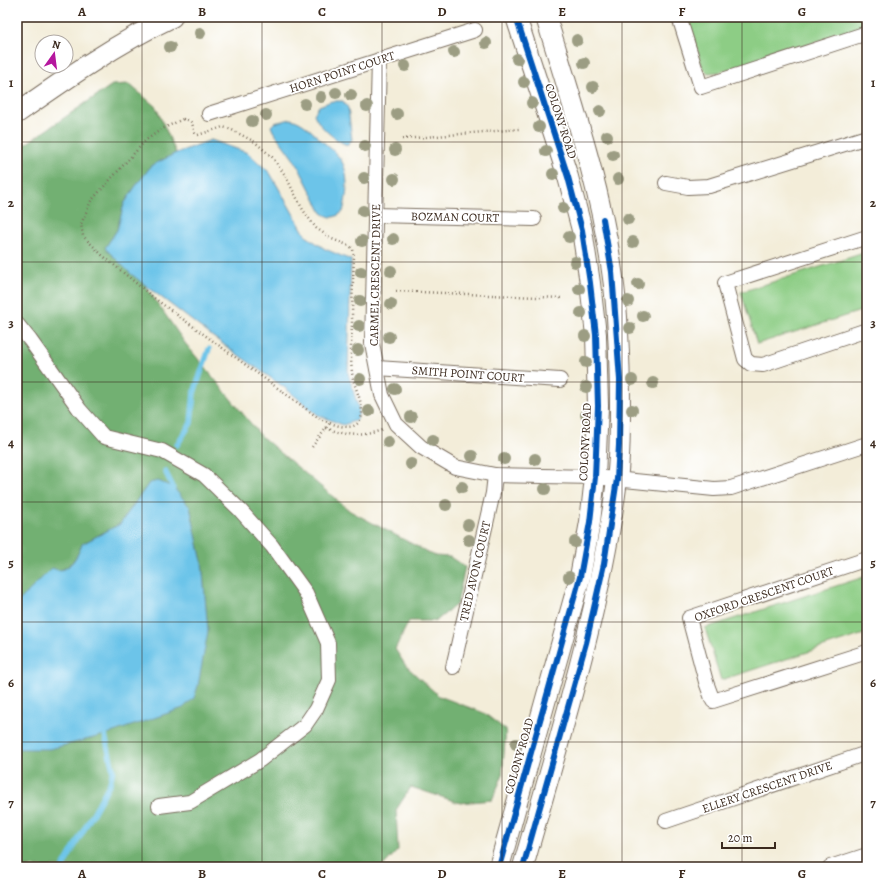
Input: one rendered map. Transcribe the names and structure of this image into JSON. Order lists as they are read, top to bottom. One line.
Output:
{"streets":{"main road":["COLONY ROAD"],"street":["HORN POINT COURT","BOZMAN COURT","CARMEL CRESCENT DRIVE","SMITH POINT COURT","TRED AVON COURT","OXFORD CRESCENT COURT","ELLERY CRESCENT DRIVE"]},"crossings":[["HORN POINT COURT","CARMEL CRESCENT DRIVE"],["COLONY ROAD","CARMEL CRESCENT DRIVE"],["BOZMAN COURT","CARMEL CRESCENT DRIVE"],["CARMEL CRESCENT DRIVE","SMITH POINT COURT"],["CARMEL CRESCENT DRIVE","TRED AVON COURT"]],"scale_bar":"20 m","north":"top","grid":{"columns":["A","B","C","D","E","F","G"],"rows":["1","2","3","4","5","6","7"]}}
